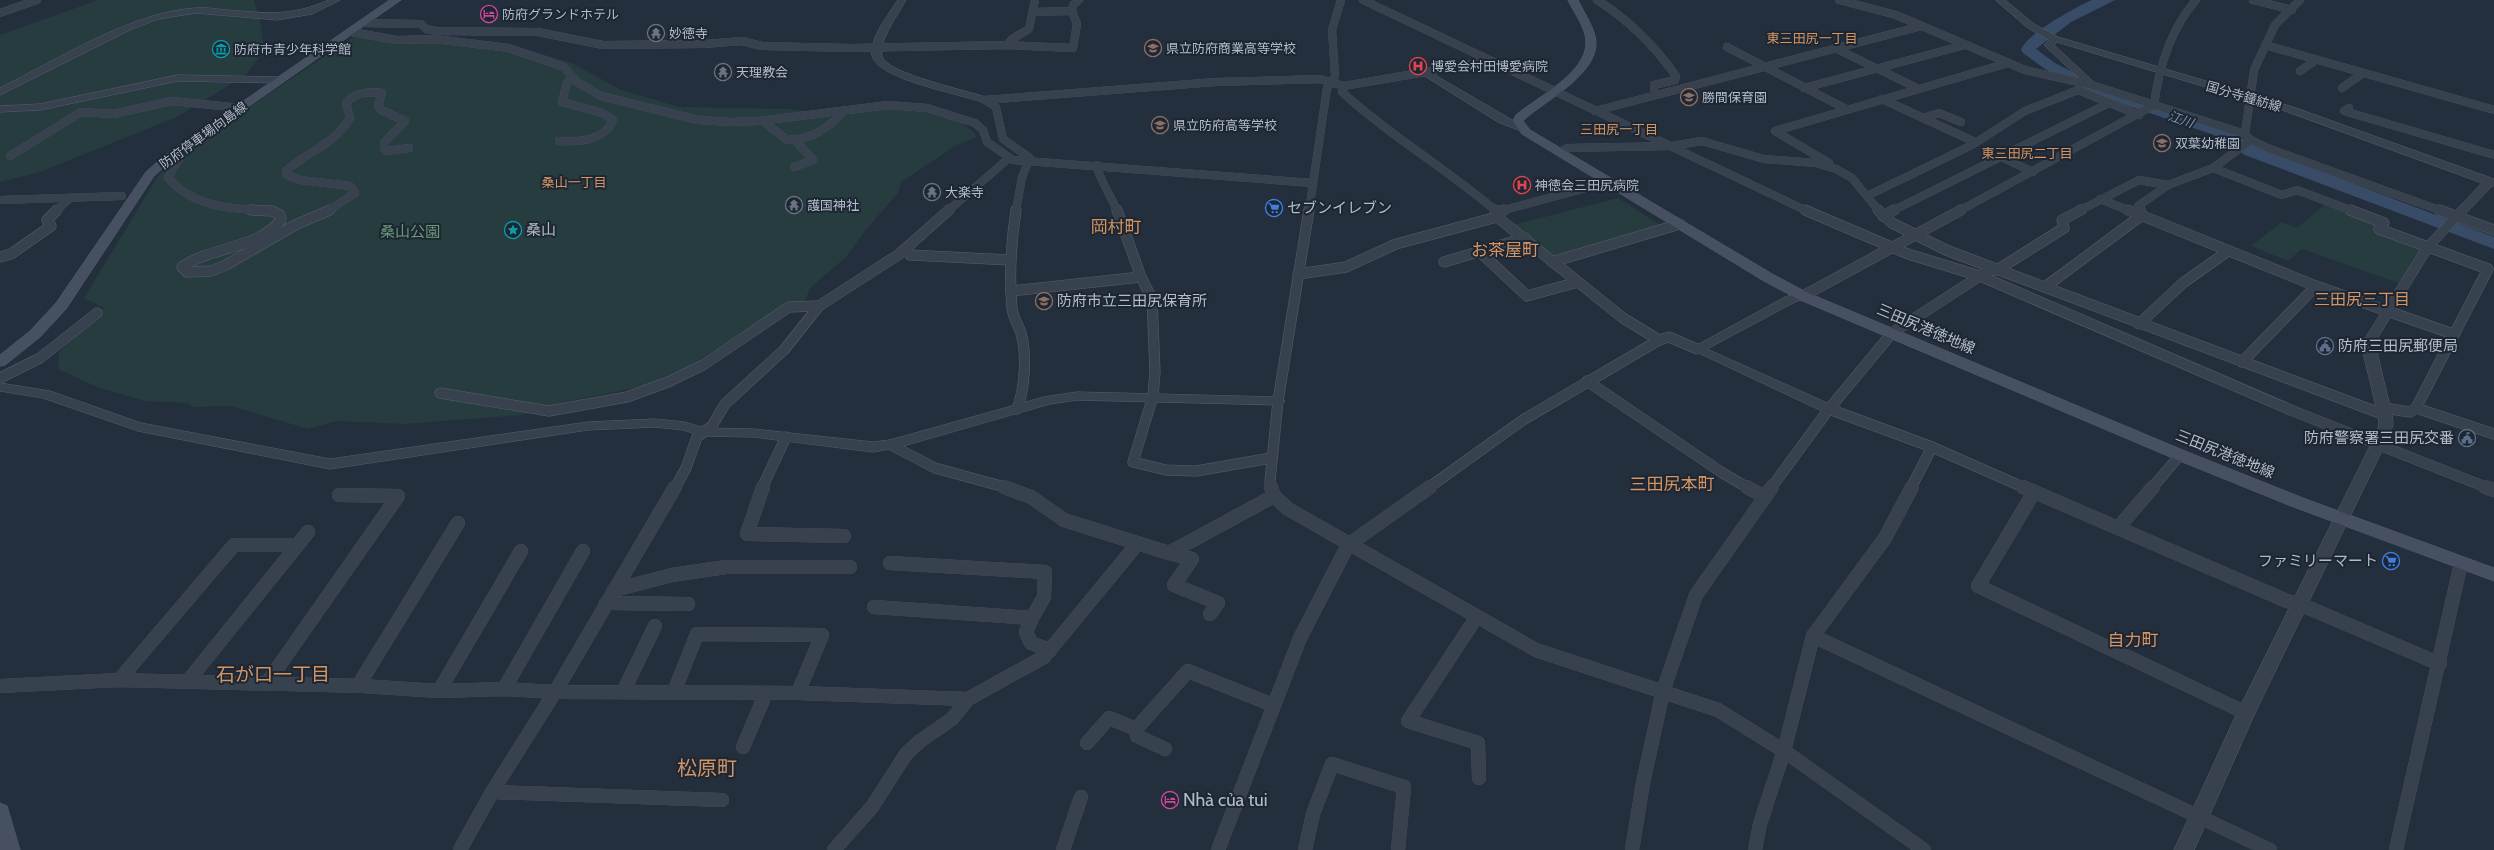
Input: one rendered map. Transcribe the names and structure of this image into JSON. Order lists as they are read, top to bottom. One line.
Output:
{"streets":{"main road":["防府停車場向島線","三田尻港徳地線"],"street":["国分寺鐘紡線"]},"districts":["東三田尻一丁目","三田尻一丁目","東三田尻二丁目","桑山一丁目","岡村町","お茶屋町","三田尻三丁目","三田尻本町","自力町","石が口一丁目","松原町"],"water":["江川"],"parks":["桑山公園"],"places":{"hotel":["防府グランドホテル","Nhà của tui"],"temple":["妙徳寺","天理教会","大楽寺","護国神社"],"school or university":["県立防府商業高等学校","勝間保育園","県立防府高等学校","双葉幼稚園","防府市立三田尻保育所"],"museum":["防府市青少年科学館"],"hospital":["博愛会村田博愛病院","神徳会三田尻病院"],"supermarket":["セブンイレブン","ファミリーマート"],"place":["桑山"],"public building":["防府三田尻郵便局","防府警察署三田尻交番"]}}
